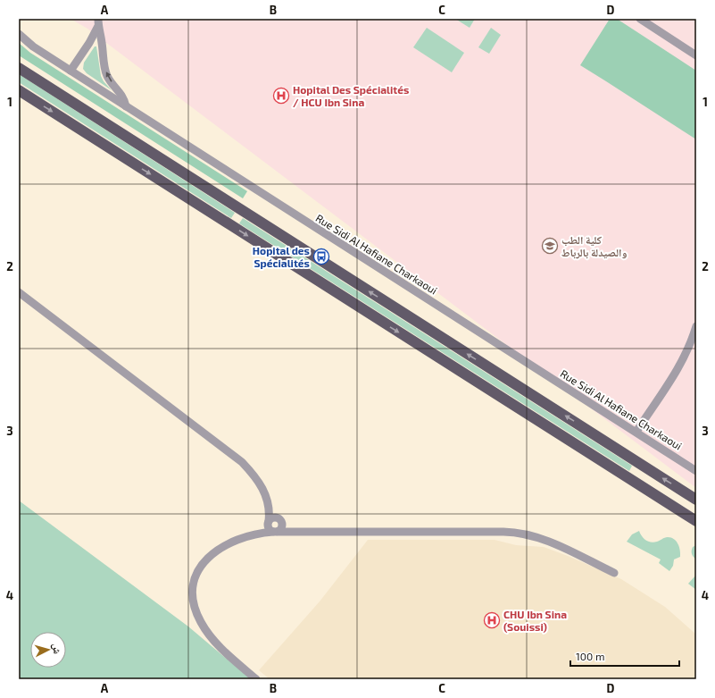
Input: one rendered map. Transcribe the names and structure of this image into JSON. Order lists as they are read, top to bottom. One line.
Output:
{"streets":{"street":["Rue Sidi Al Hafiane Charkaoui"]},"places":{"hospital":["Hopital Des Spécialités / HCU Ibn Sina","CHU Ibn Sina (Souissi)"],"school or university":["كلية الطب والصيدلة بالرباط"],"bus stop":["Hopital des Spécialités"]},"scale_bar":"100 m","north":"right","grid":{"columns":["A","B","C","D"],"rows":["1","2","3","4"]}}
